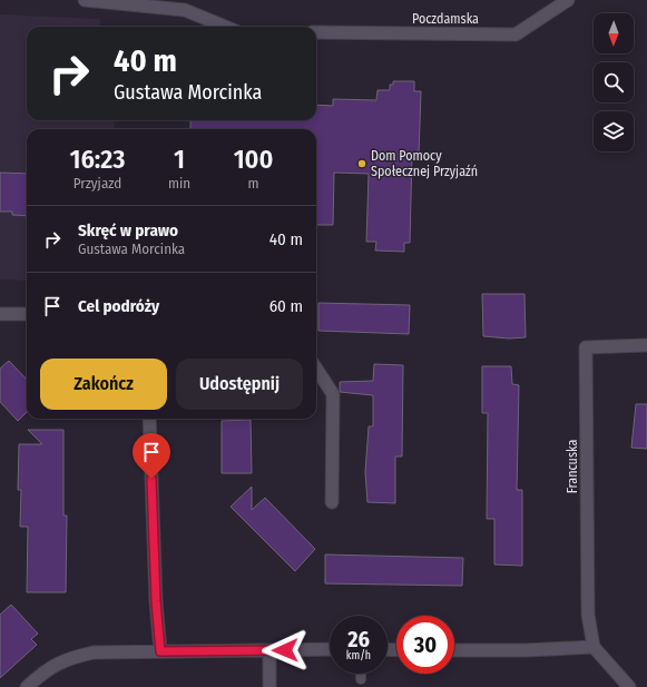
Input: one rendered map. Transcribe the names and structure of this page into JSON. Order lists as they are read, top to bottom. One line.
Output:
{"streets":{"street":["Poczdamska","Francuska"]},"places":["Dom Pomocy Społecznej Przyjaźń"],"north":"bottom","page":{"turn":["40 m","Gustawa Morcinka"],"eta":["16:23","Przyjazd","1","min","100","m"],"list":[{"name":"Skręć w prawo","note":"Gustawa Morcinka","value":"40 m"},{"name":"Cel podróży","value":"60 m"}],"buttons":["Zakończ","Udostępnij"],"speed":"26 km/h","limit":"30"}}
